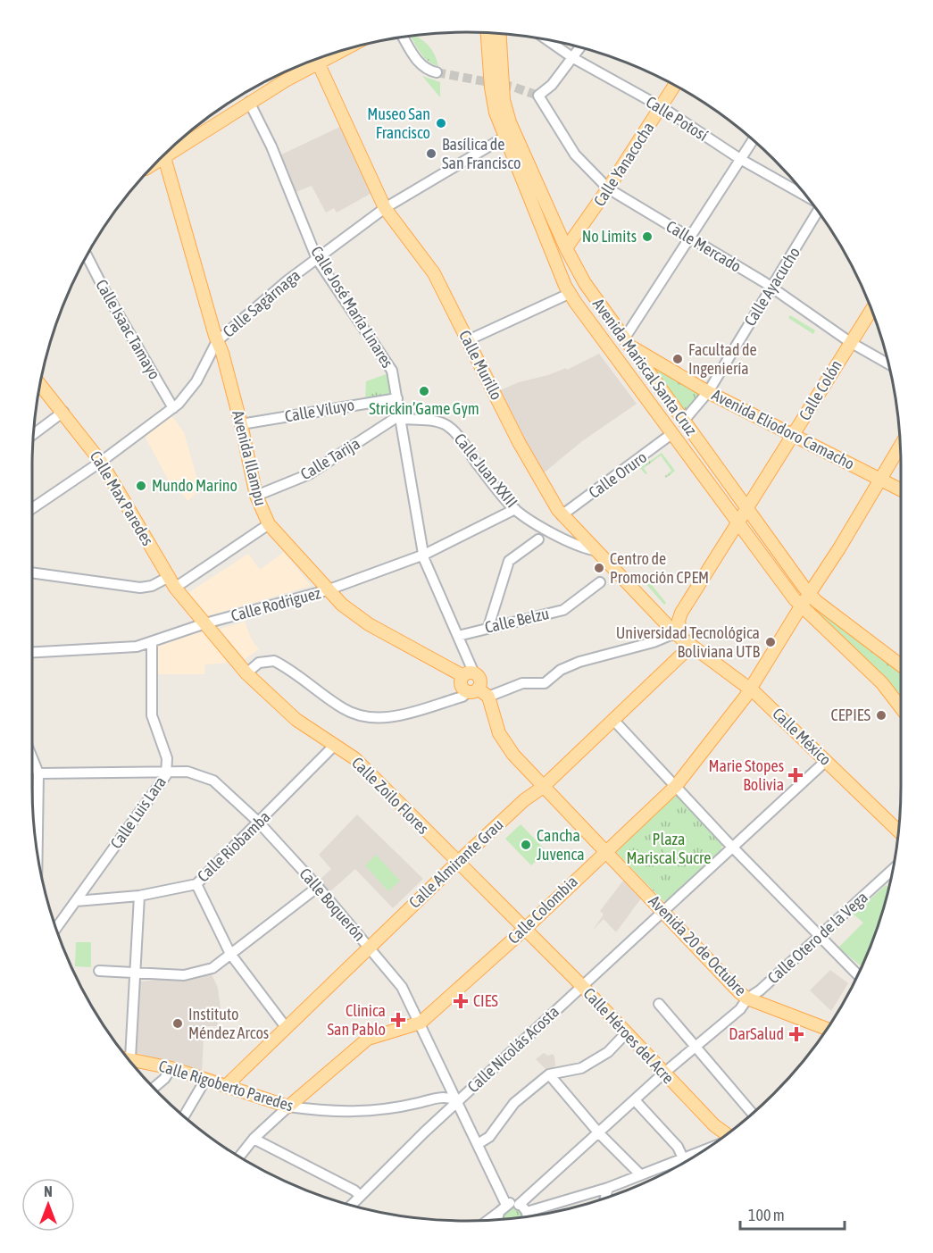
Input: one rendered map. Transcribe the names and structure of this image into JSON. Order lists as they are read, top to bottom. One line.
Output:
{"streets":{"main road":["Calle Yanacocha","Calle Murillo","Avenida Mariscal Santa Cruz","Calle Colón","Avenida Eliodoro Camacho","Avenida Illampu","Calle Max Paredes","Calle México","Calle Zoilo Flores","Calle Almirante Grau","Calle Colombia","Avenida 20 de Octubre","Calle Héroes del Acre","Calle Rigoberto Paredes"],"street":["Calle Potosí","Calle Mercado","Calle Ayacucho","Calle Sagárnaga","Calle José María Linares","Calle Isaac Tamayo","Calle Viluyo","Calle Tarija","Calle Juan XXIII","Calle Oruro","Calle Rodriguez","Calle Belzu","Calle Luis Lara","Calle Riobamba","Calle Boquerón","Calle Otero de la Vega","Calle Nicolás Acosta"]},"crossings":[["Calle Potosí","Calle Yanacocha"],["Calle Potosí","Calle Mercado"],["Calle Yanacocha","Calle Mercado"],["Calle Yanacocha","Avenida Mariscal Santa Cruz"],["Calle Mercado","Calle Ayacucho"],["Calle Mercado","Calle Colón"],["Calle Ayacucho","Avenida Mariscal Santa Cruz"],["Calle Ayacucho","Avenida Eliodoro Camacho"],["Calle Sagárnaga","Calle José María Linares"],["Calle Sagárnaga","Calle Isaac Tamayo"],["Calle Sagárnaga","Calle Murillo"],["Calle Sagárnaga","Avenida Mariscal Santa Cruz"],["Calle Sagárnaga","Avenida Illampu"],["Calle Sagárnaga","Calle Max Paredes"],["Calle José María Linares","Calle Viluyo"],["Calle José María Linares","Avenida Illampu"],["Calle José María Linares","Calle Tarija"],["Calle José María Linares","Calle Juan XXIII"],["Calle José María Linares","Calle Rodriguez"],["Calle José María Linares","Calle Belzu"],["Calle Murillo","Calle Juan XXIII"],["Calle Murillo","Calle Oruro"],["Calle Murillo","Calle México"],["Calle Murillo","Calle Almirante Grau"],["Avenida Mariscal Santa Cruz","Calle Colón"],["Avenida Mariscal Santa Cruz","Avenida Eliodoro Camacho"],["Avenida Mariscal Santa Cruz","Calle Oruro"],["Avenida Mariscal Santa Cruz","Calle Colombia"],["Calle Colón","Avenida Eliodoro Camacho"],["Calle Viluyo","Avenida Illampu"],["Avenida Eliodoro Camacho","Calle Colombia"],["Avenida Illampu","Calle Tarija"],["Avenida Illampu","Calle Rodriguez"],["Calle Tarija","Calle Juan XXIII"],["Calle Juan XXIII","Calle Rodriguez"],["Calle Max Paredes","Calle Rodriguez"],["Calle Max Paredes","Calle Zoilo Flores"],["Calle Rodriguez","Calle Zoilo Flores"],["Calle Rodriguez","Calle Luis Lara"],["Calle México","Calle Almirante Grau"],["Calle México","Calle Colombia"],["Calle México","Calle Nicolás Acosta"],["Calle Zoilo Flores","Calle Riobamba"],["Calle Zoilo Flores","Calle Almirante Grau"],["Calle Zoilo Flores","Calle Colombia"],["Calle Zoilo Flores","Calle Héroes del Acre"],["Calle Luis Lara","Calle Riobamba"],["Calle Luis Lara","Calle Boquerón"],["Calle Riobamba","Calle Boquerón"],["Calle Almirante Grau","Calle Boquerón"],["Calle Almirante Grau","Avenida 20 de Octubre"],["Calle Almirante Grau","Calle Rigoberto Paredes"],["Calle Boquerón","Calle Colombia"],["Calle Boquerón","Calle Nicolás Acosta"],["Calle Boquerón","Calle Rigoberto Paredes"],["Calle Colombia","Avenida 20 de Octubre"],["Calle Colombia","Calle Héroes del Acre"],["Calle Colombia","Calle Rigoberto Paredes"],["Calle Otero de la Vega","Avenida 20 de Octubre"],["Calle Otero de la Vega","Calle Héroes del Acre"],["Avenida 20 de Octubre","Calle Nicolás Acosta"],["Calle Héroes del Acre","Calle Nicolás Acosta"],["Calle Nicolás Acosta","Calle Rigoberto Paredes"]],"parks":["Plaza Mariscal Sucre"],"places":{"other":["Museo San Francisco","Basílica de San Francisco","No Limits","Facultad de Ingeniería","Strickin’Game Gym","Mundo Marino","Centro de Promoción CPEM","Universidad Tecnológica Boliviana UTB","CEPIES","Cancha Juvenca","Instituto Méndez Arcos"],"health":["Marie Stopes Bolivia","CIES","Clinica San Pablo","DarSalud"]},"scale_bar":"100 m","north":"top"}
